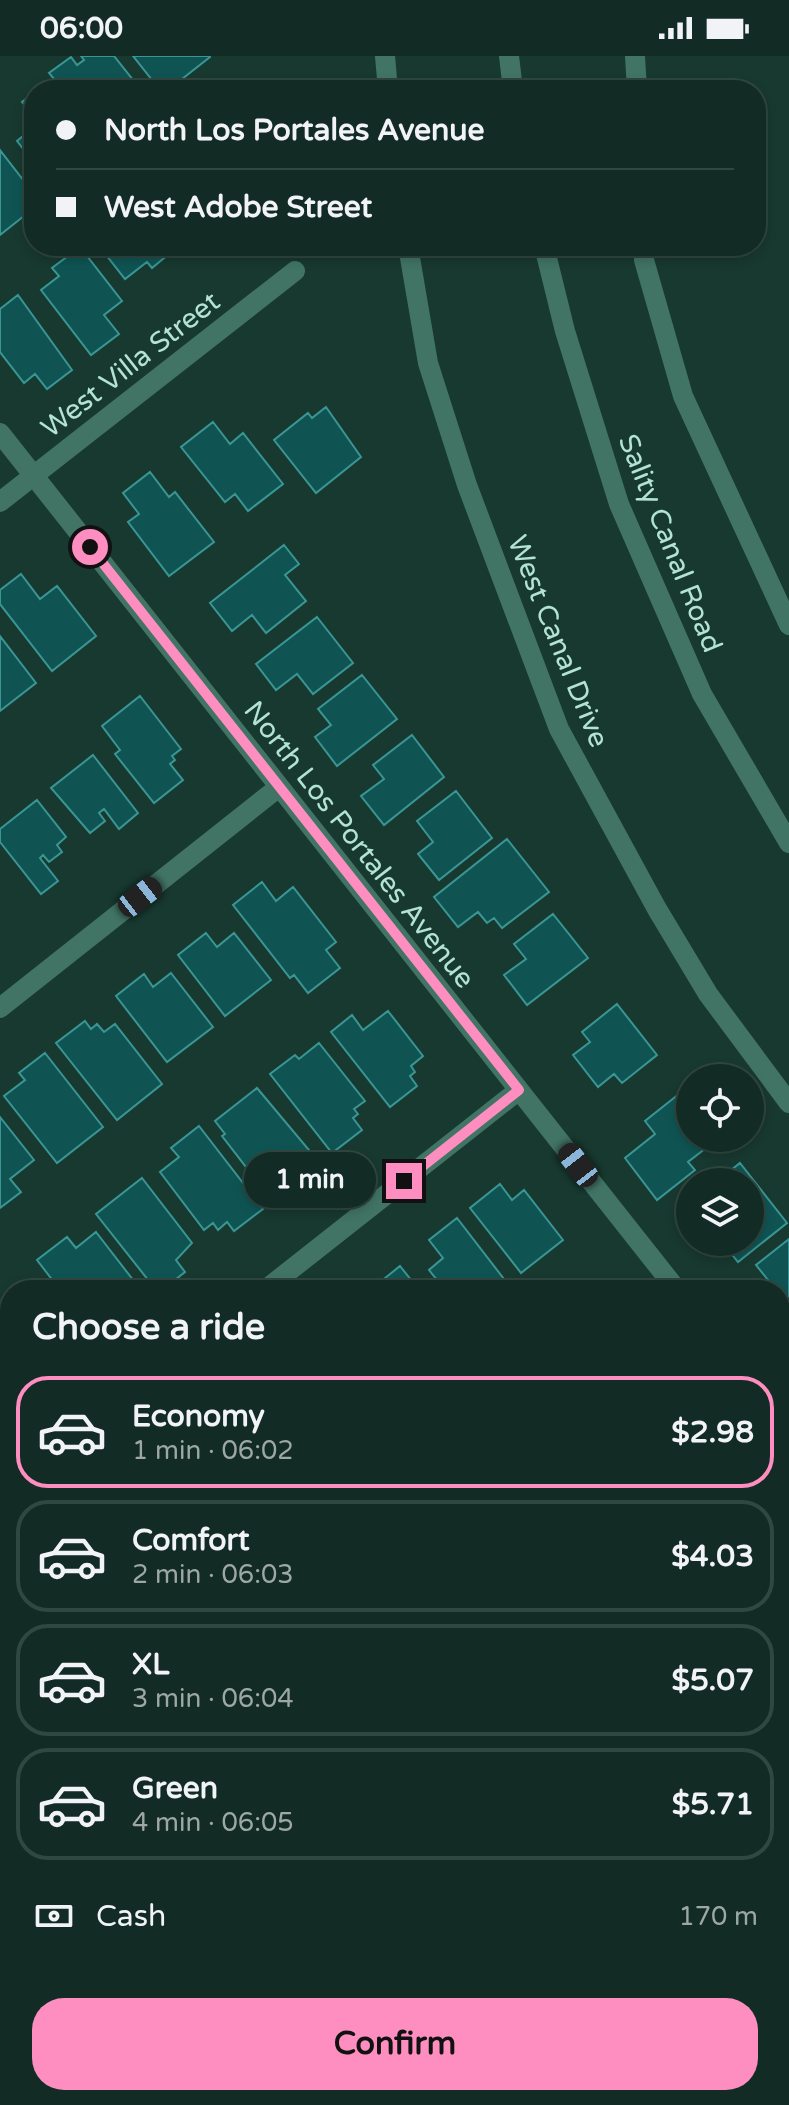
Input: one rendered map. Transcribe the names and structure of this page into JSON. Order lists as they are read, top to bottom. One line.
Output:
{"streets":{"street":["West Villa Street","Sality Canal Road","West Canal Drive","North Los Portales Avenue"]},"crossings":[["West Villa Street","North Los Portales Avenue"]],"page":{"status":"06:00","banner":["North Los Portales Avenue","West Adobe Street"],"bubble":"1 min","heading":"Choose a ride","list":[{"name":"Economy","note":"1 min · 06:02","value":"$2.98"},{"name":"Comfort","note":"2 min · 06:03","value":"$4.03"},{"name":"XL","note":"3 min · 06:04","value":"$5.07"},{"name":"Green","note":"4 min · 06:05","value":"$5.71"}],"pay":["Cash","170 m"],"buttons":"Confirm"}}
